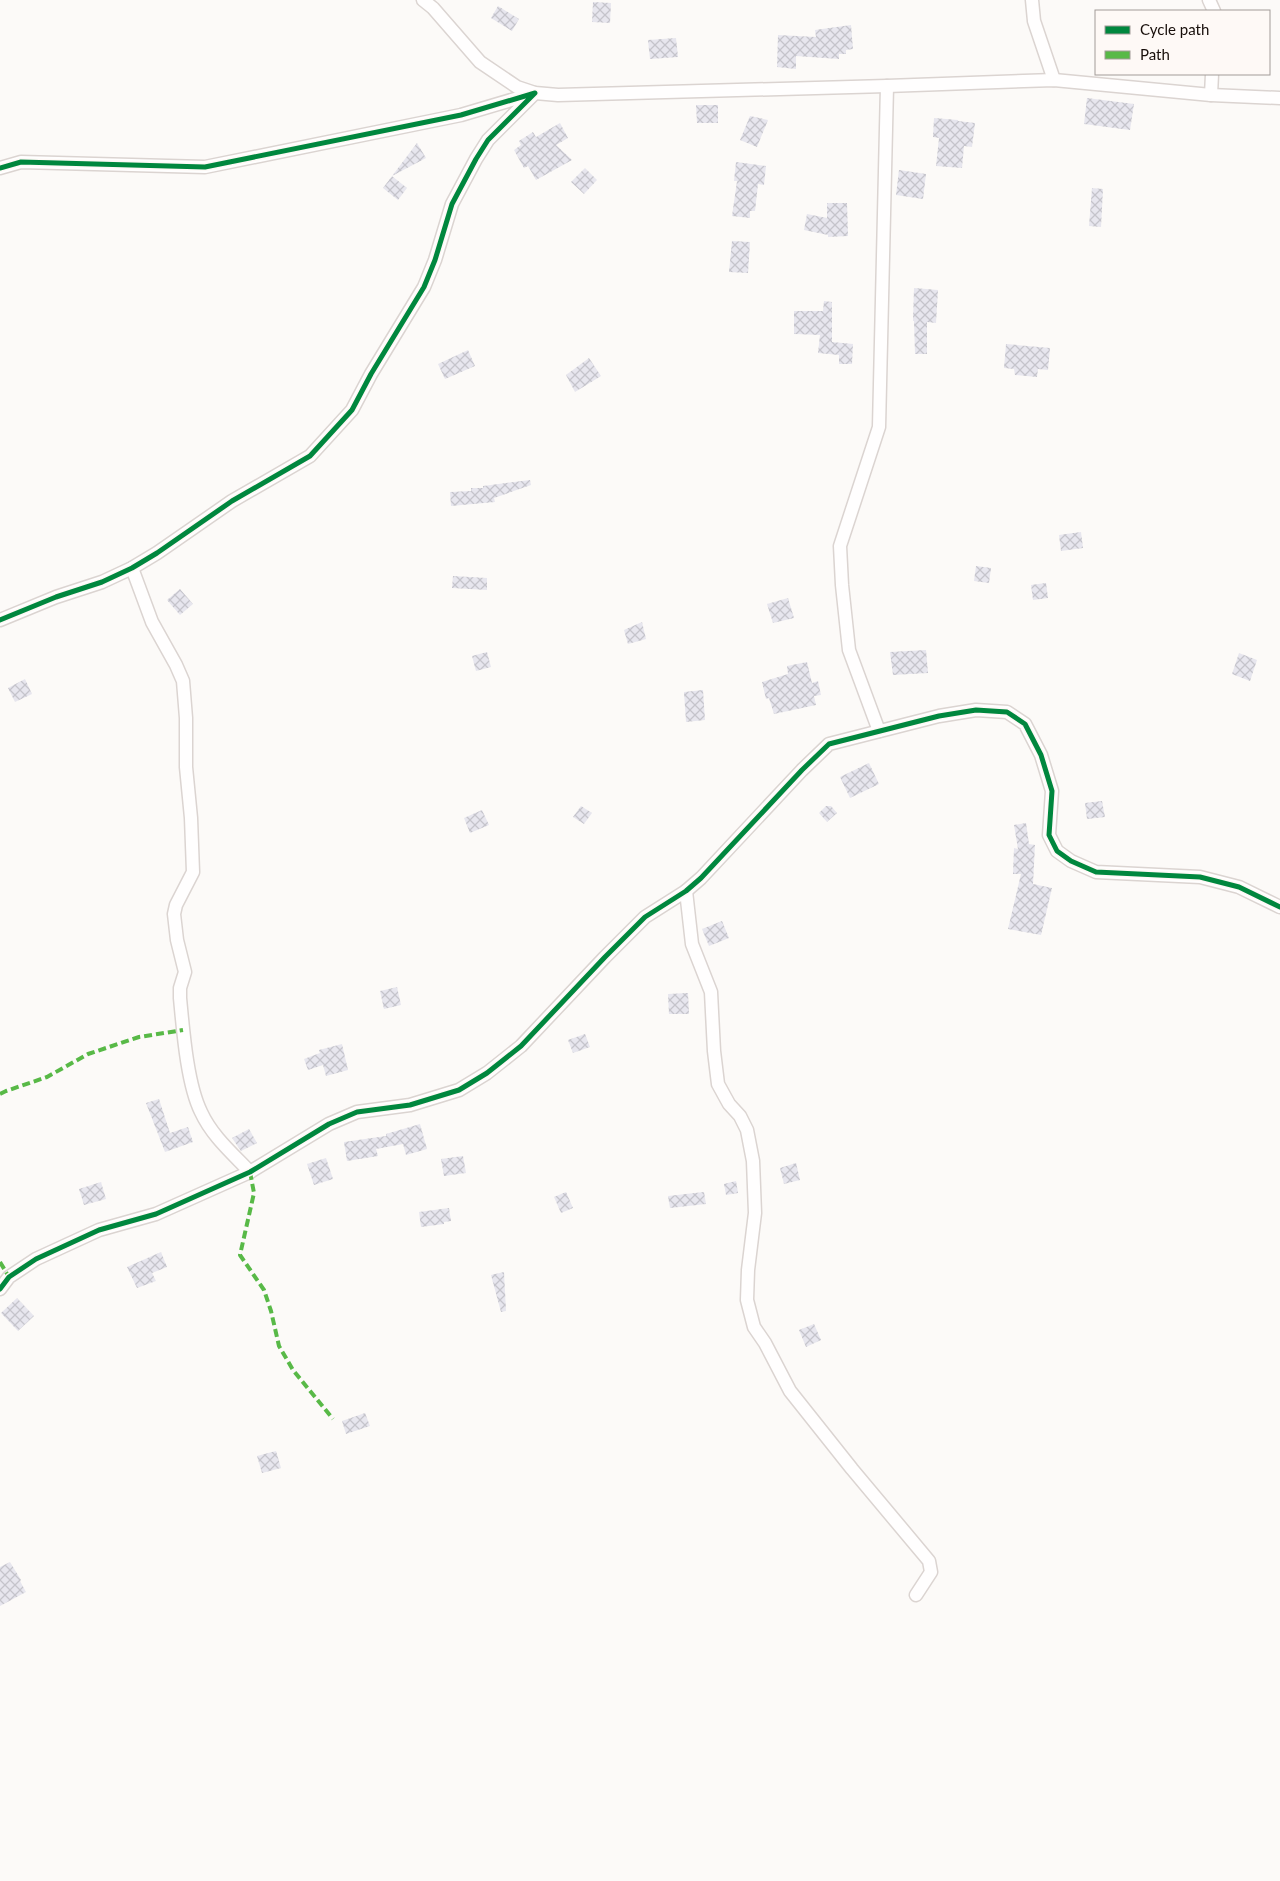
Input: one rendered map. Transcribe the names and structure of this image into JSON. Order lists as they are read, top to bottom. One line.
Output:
{"legend":["Cycle path","Path"]}
